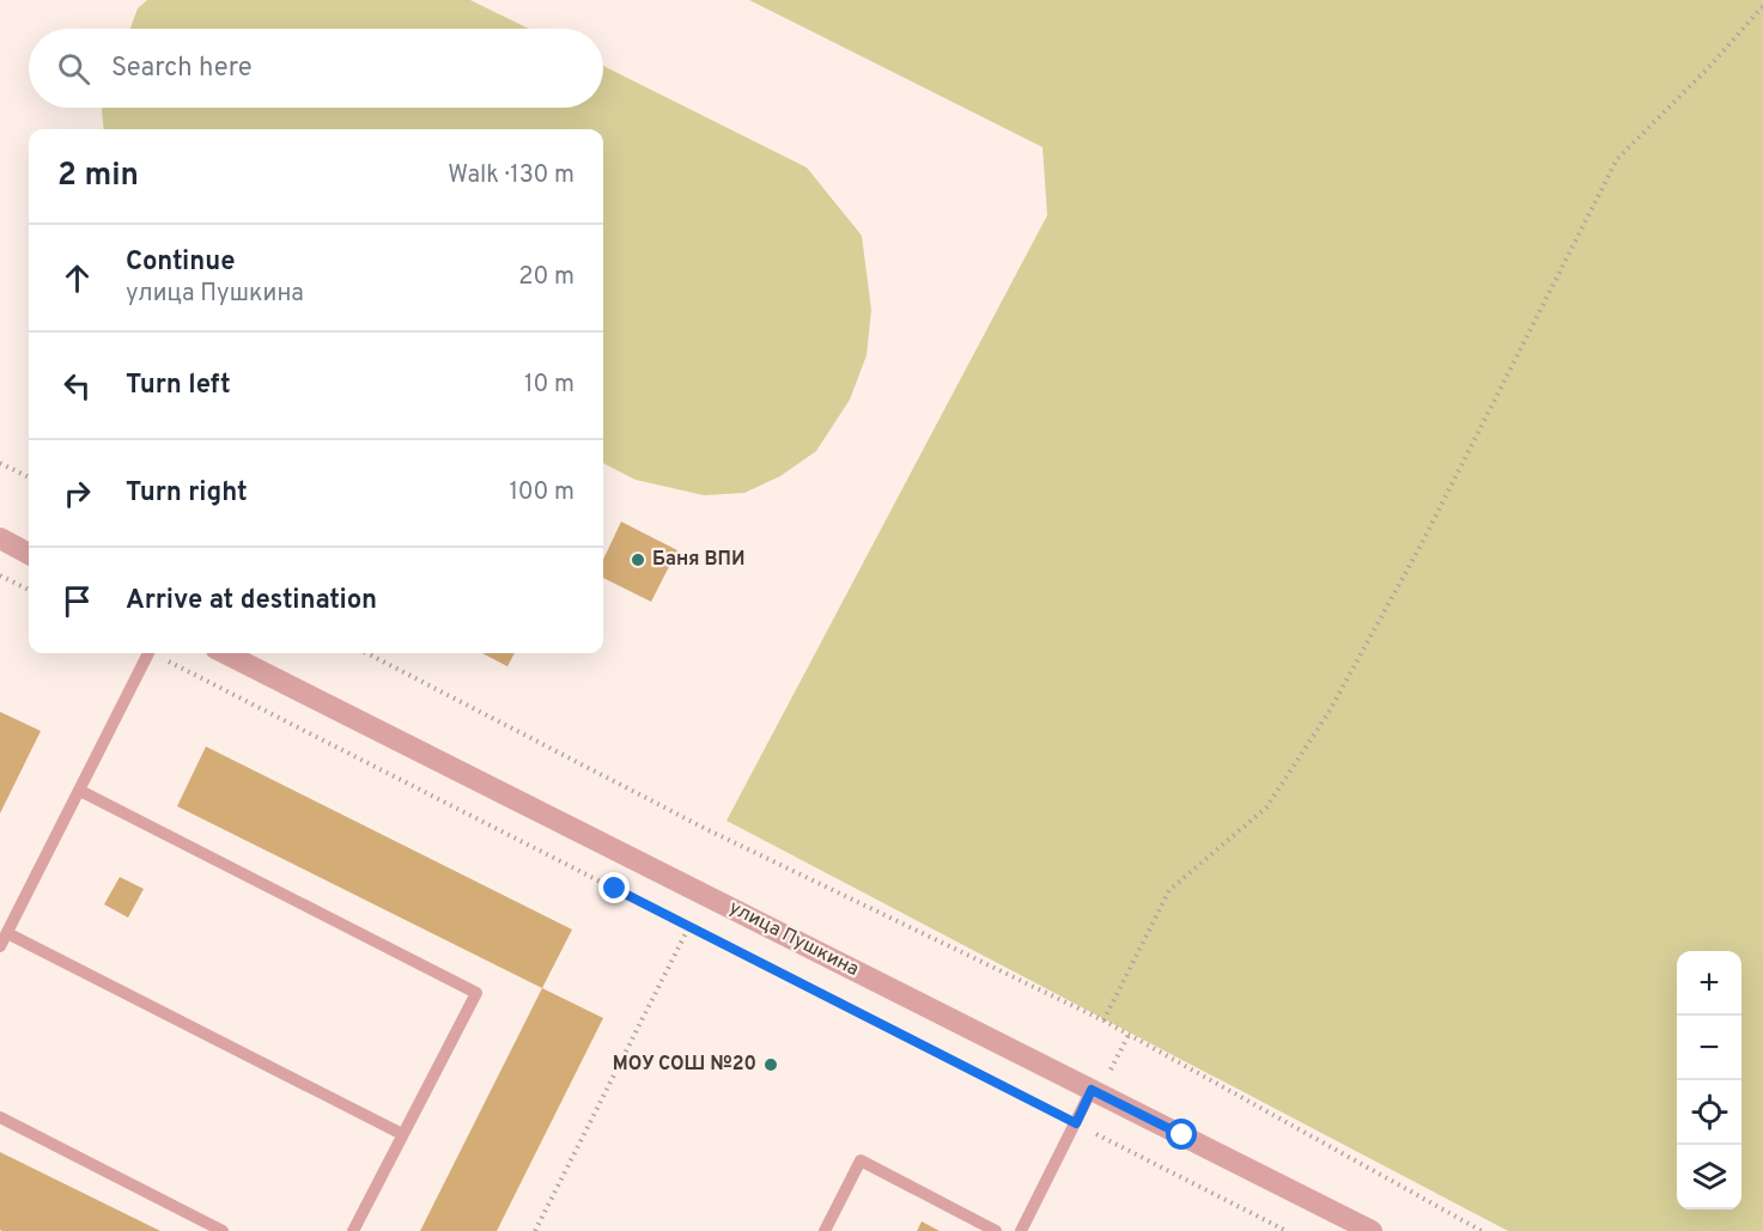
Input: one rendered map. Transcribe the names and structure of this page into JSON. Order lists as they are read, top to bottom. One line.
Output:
{"streets":{"street":["улица Пушкина"]},"places":["Баня ВПИ","МОУ СОШ №20"],"page":{"search":"Search here","heading":["2 min","Walk · 130 m"],"list":[["Continue","улица Пушкина","20 m"],["Turn left","10 m"],["Turn right","100 m"],"Arrive at destination"],"map_buttons":["+","−"]}}
